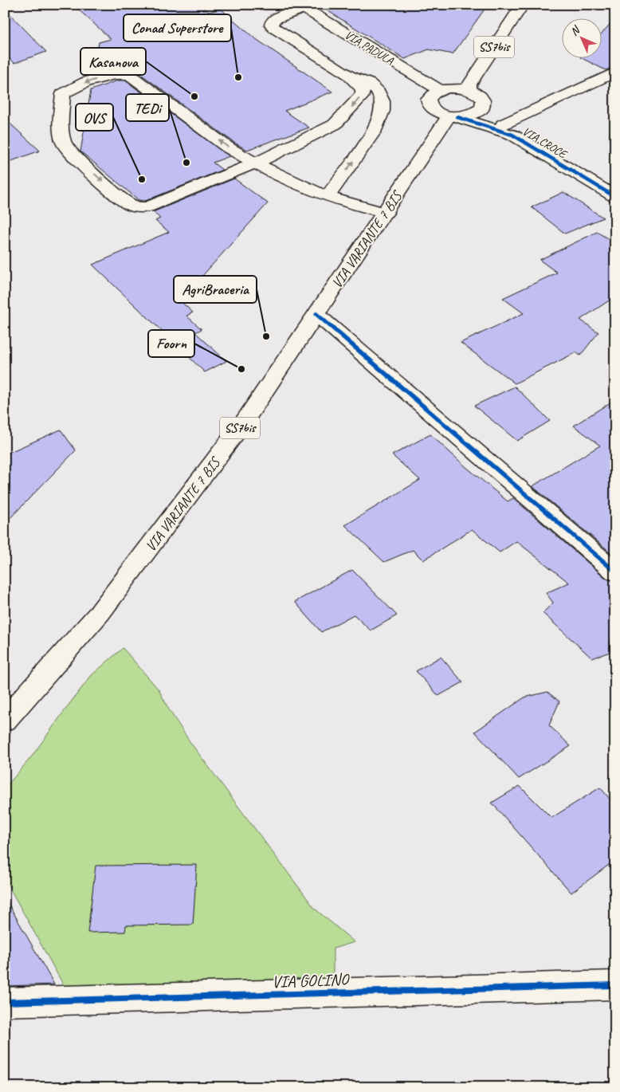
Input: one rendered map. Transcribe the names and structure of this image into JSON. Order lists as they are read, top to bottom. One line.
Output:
{"streets":{"main road":["SS7bis","VIA PADULA","VIA CROCE","VIA VARIANTE 7 BIS","VIA GOLINO"]},"crossings":[["SS7bis","VIA CROCE"],["VIA PADULA","VIA CROCE"],["VIA CROCE","VIA VARIANTE 7 BIS"]],"places":["Conad Superstore","Kasanova","TEDi","OVS","AgriBraceria","Foorn"],"north":"top left"}
